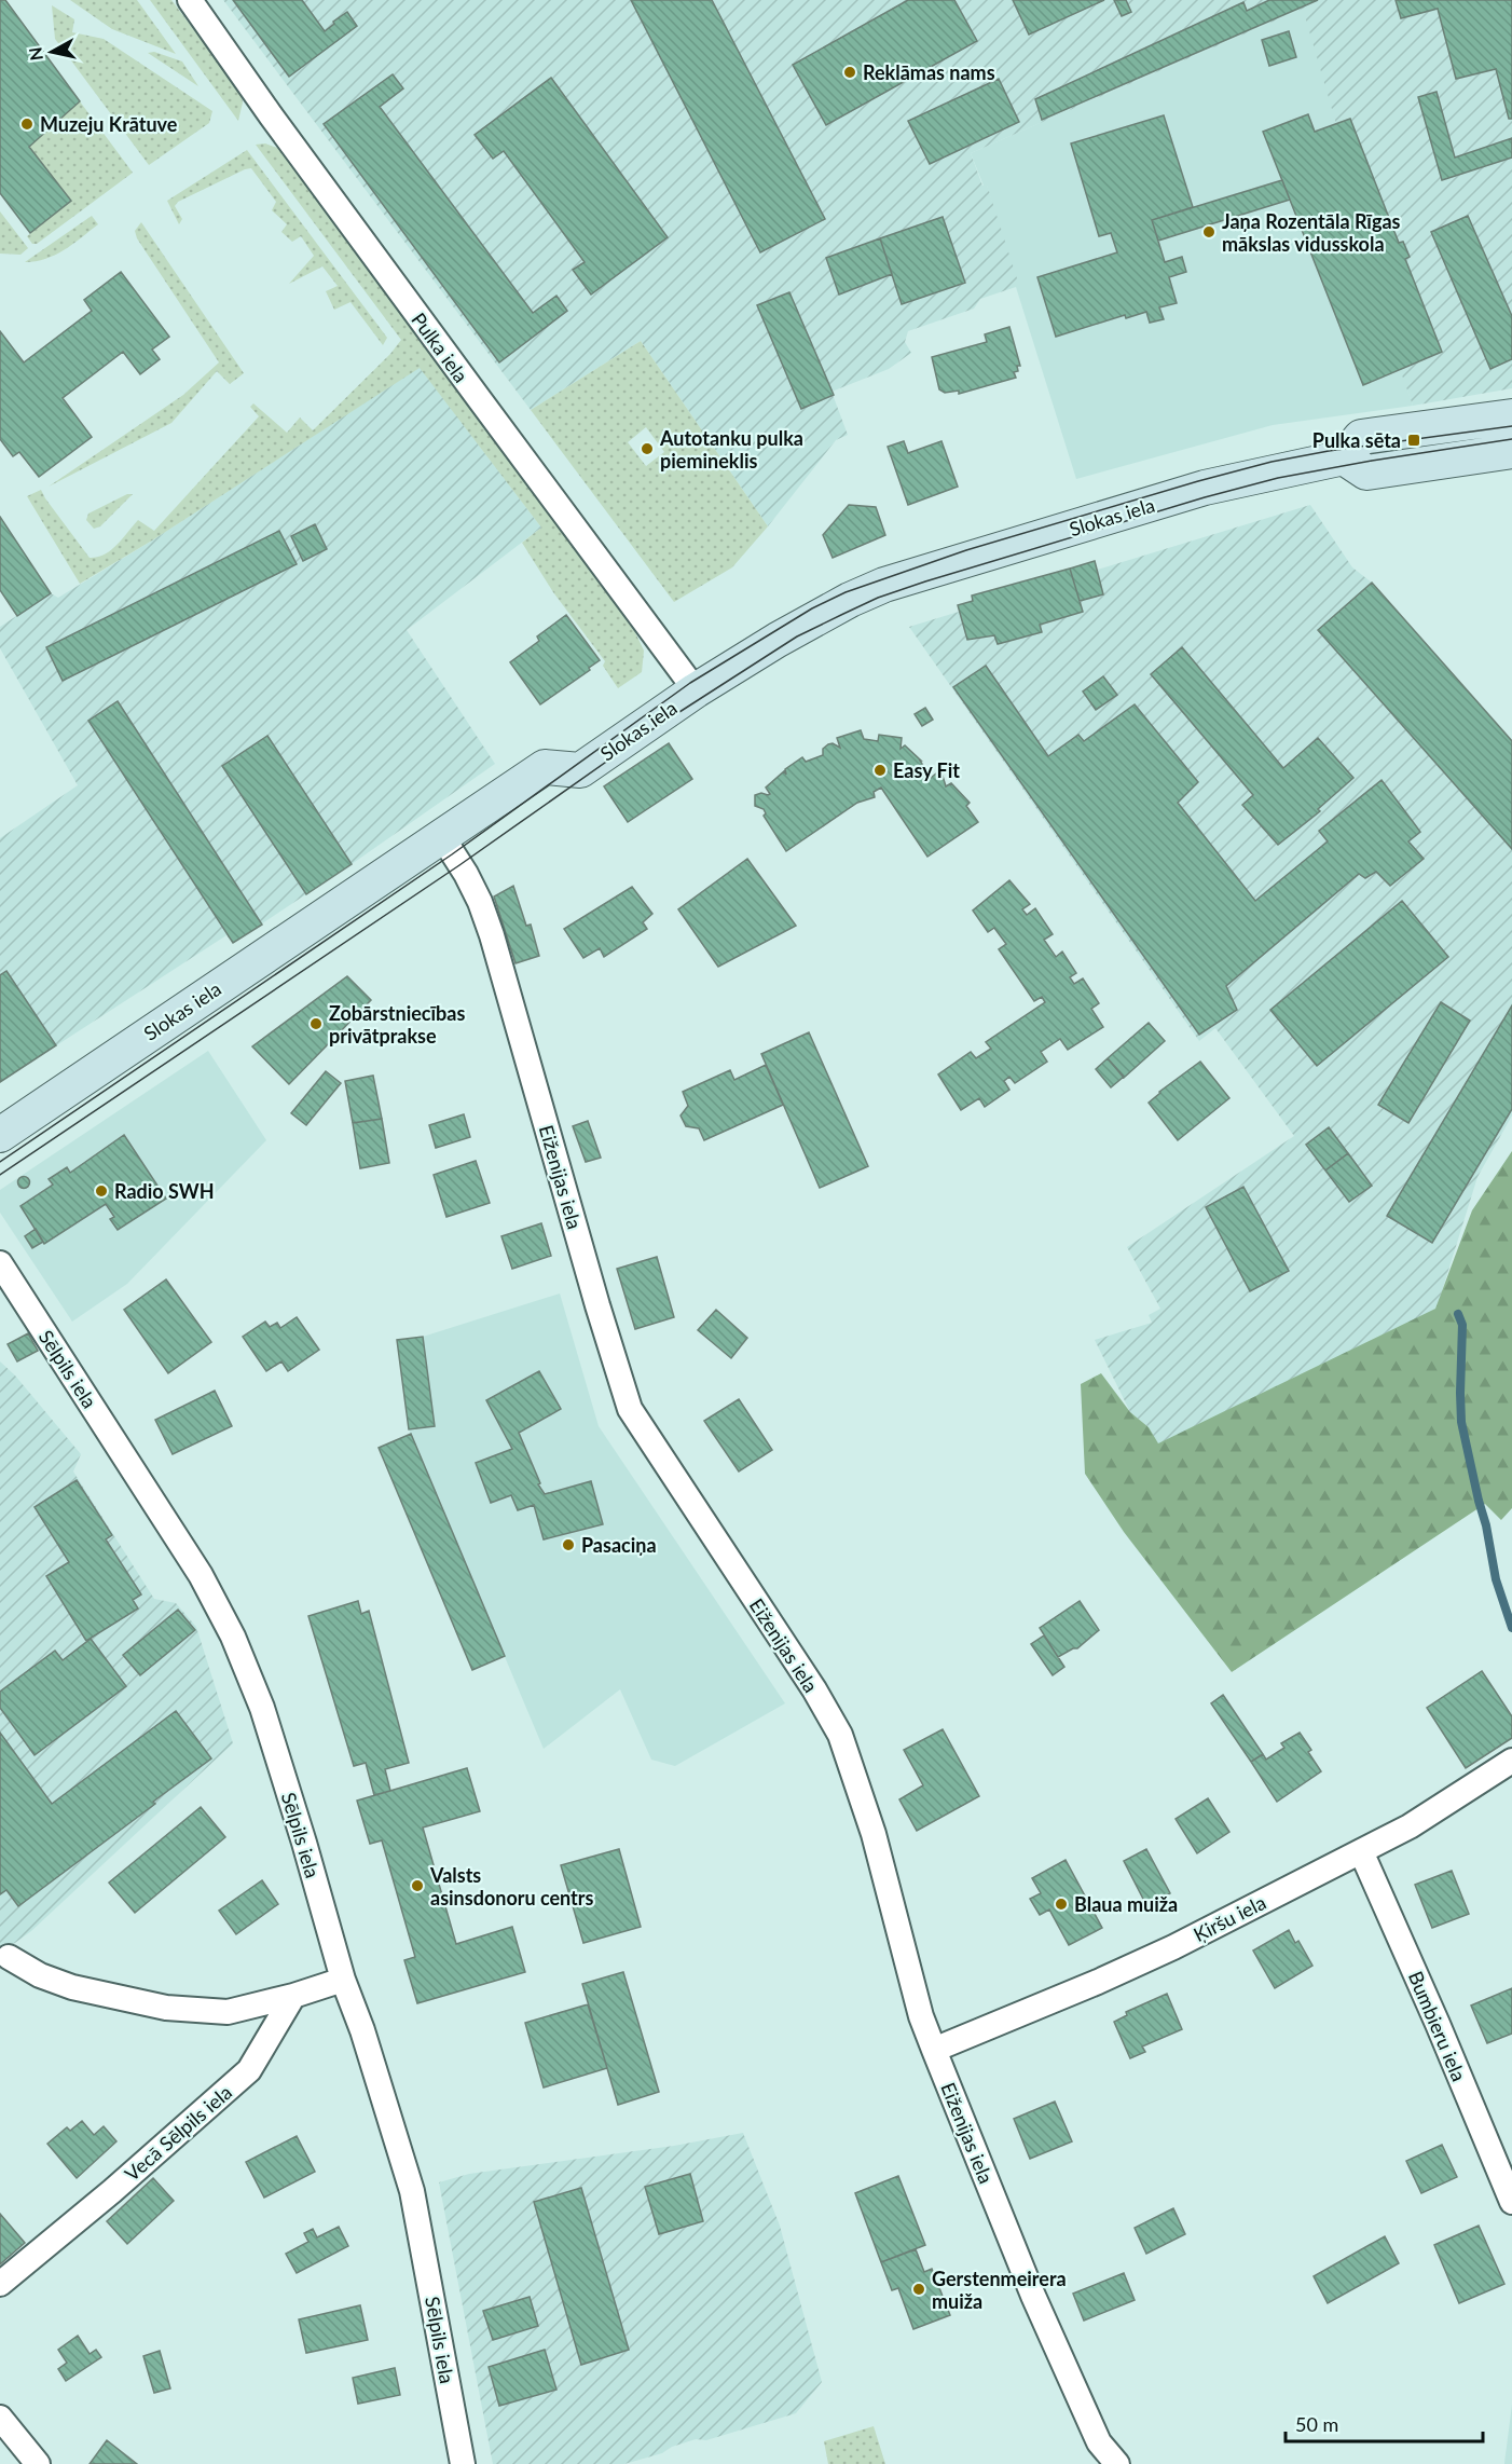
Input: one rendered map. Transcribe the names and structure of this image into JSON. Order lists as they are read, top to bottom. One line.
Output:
{"streets":{"street":["Pulka iela","Slokas iela","Eiženijas iela","Sēlpils iela","Ķiršu iela","Bumbieru iela","Vecā Sēlpils iela"]},"crossings":[["Pulka iela","Slokas iela"],["Slokas iela","Eiženijas iela"],["Eiženijas iela","Ķiršu iela"],["Ķiršu iela","Bumbieru iela"]],"places":{"other":["Reklāmas nams","Muzeju Krātuve","Jaņa Rozentāla Rīgas mākslas vidusskola","Autotanku pulka piemineklis","Easy Fit","Zobārstniecības privātprakse","Radio SWH","Pasaciņa","Valsts asinsdonoru centrs","Blaua muiža","Gerstenmeirera muiža"],"transit":["Pulka sēta"]},"scale_bar":"50 m","north":"left"}
